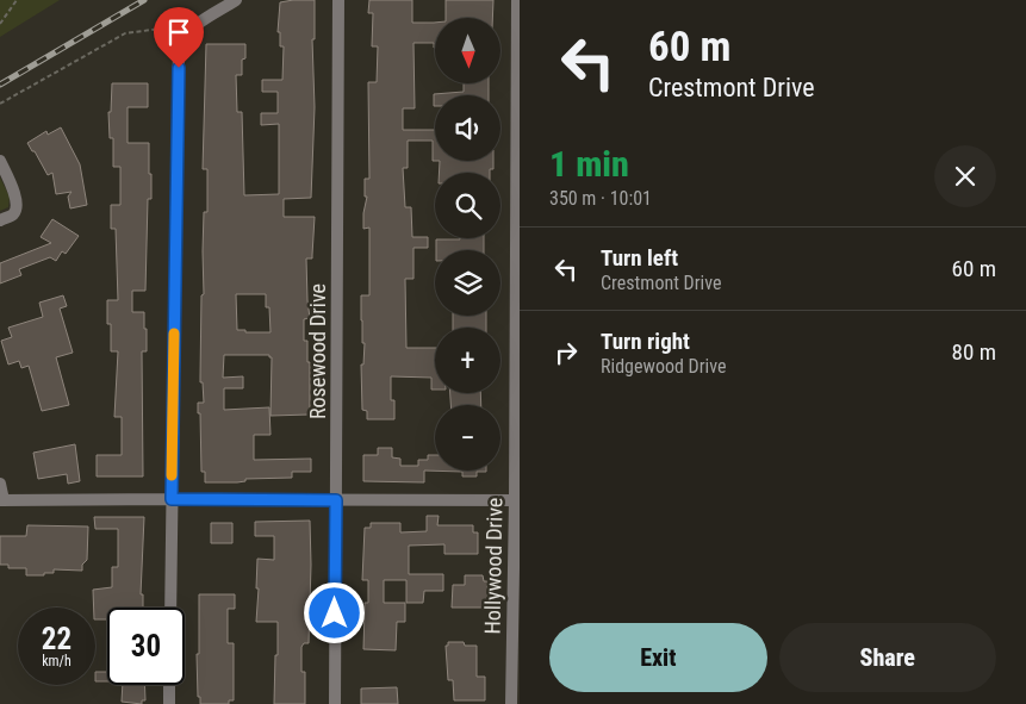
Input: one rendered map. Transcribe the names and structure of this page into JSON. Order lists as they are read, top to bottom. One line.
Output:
{"streets":{"street":["Rosewood Drive","Hollywood Drive"]},"north":"bottom","page":{"turn":["60 m","Crestmont Drive"],"map_buttons":["+","−"],"heading":["1 min","350 m · 10:01"],"list":[{"name":"Turn left","note":"Crestmont Drive","value":"60 m"},{"name":"Turn right","note":"Ridgewood Drive","value":"80 m"}],"speed":"22 km/h","limit":"30","buttons":["Exit","Share"]}}
